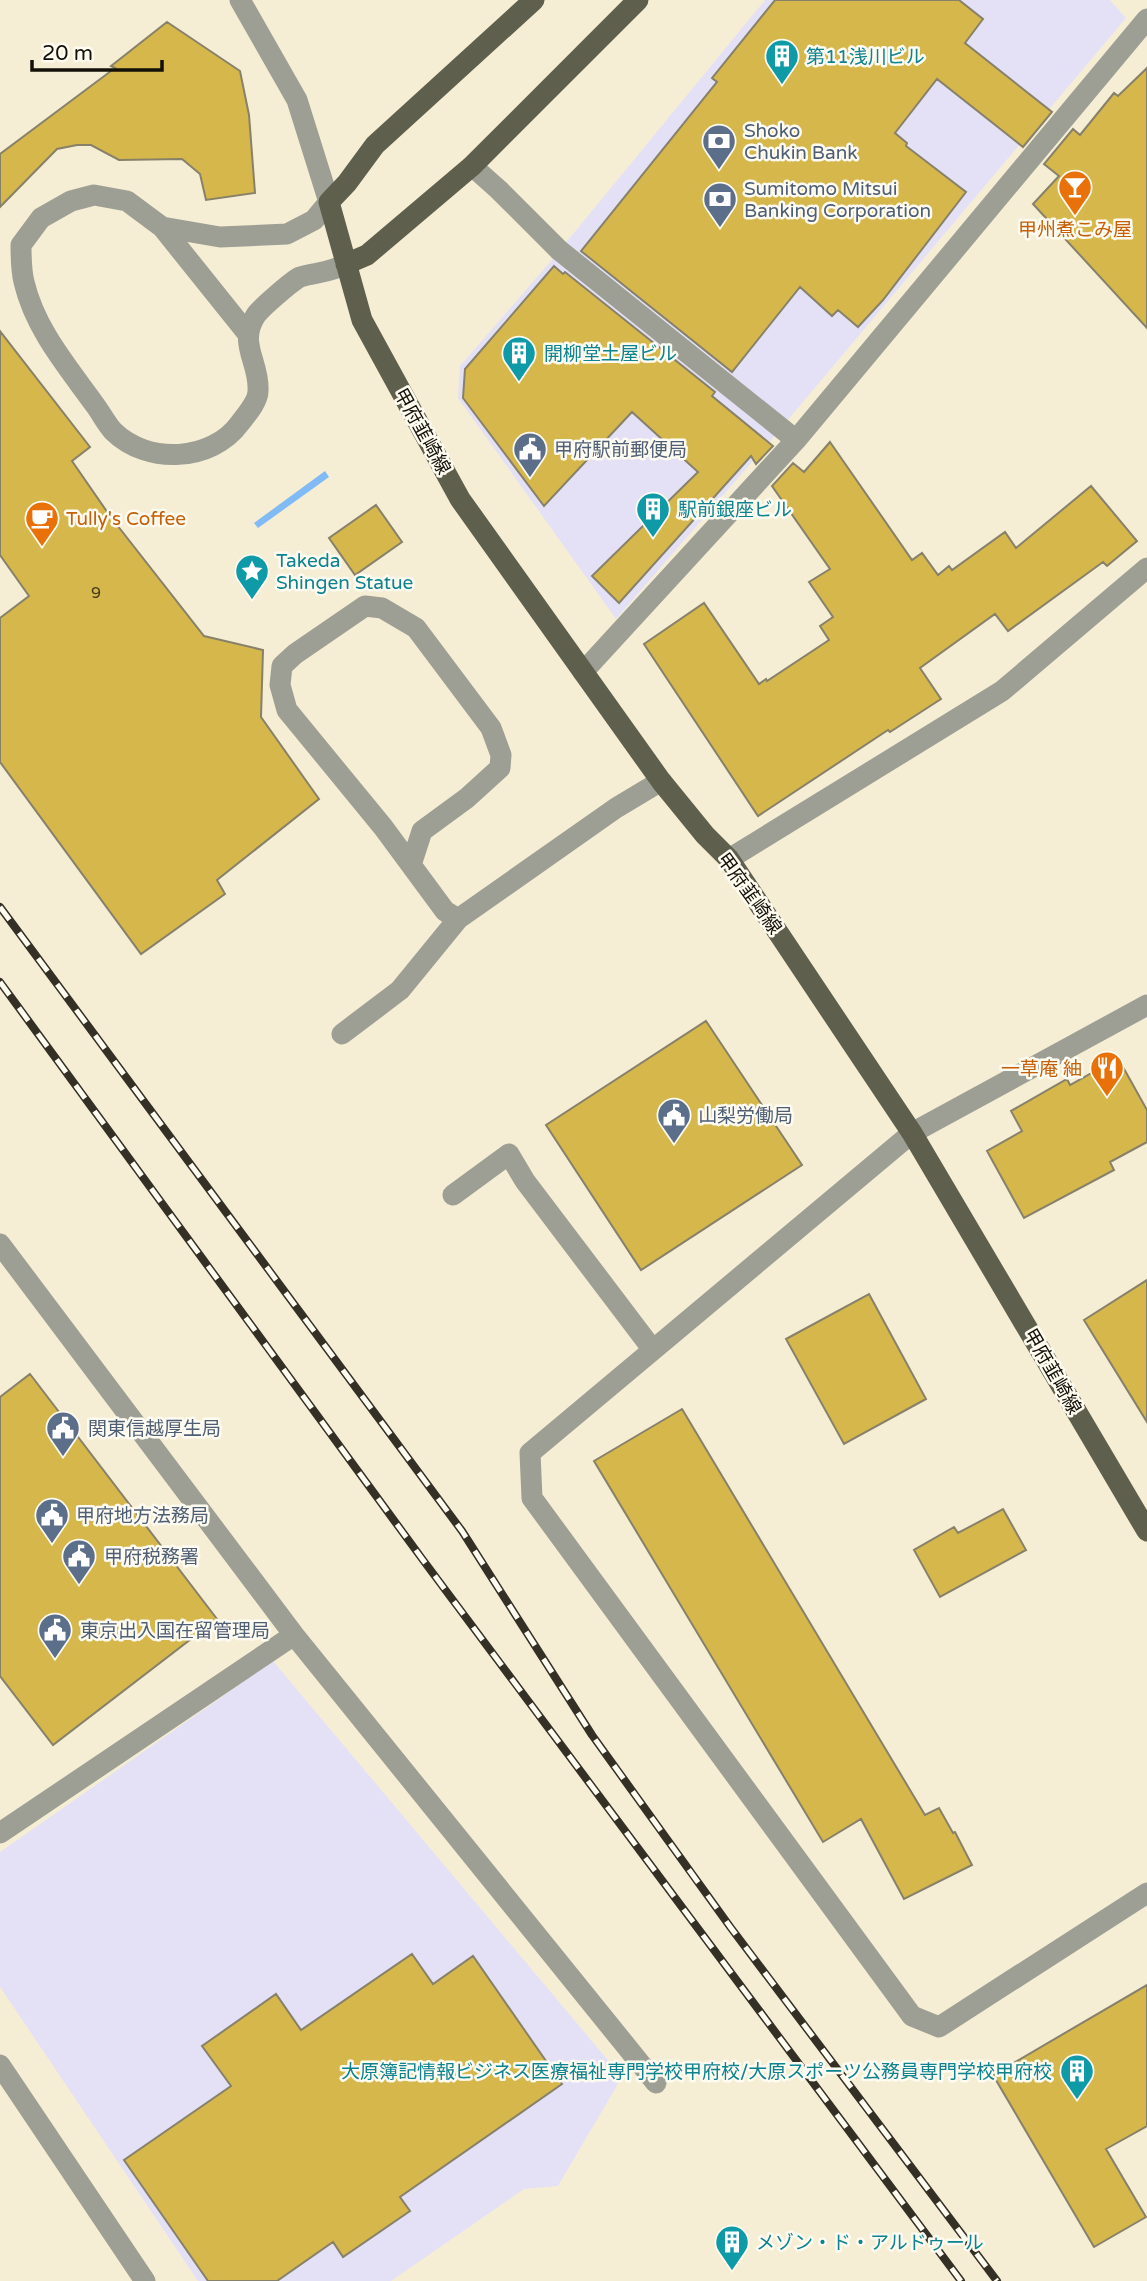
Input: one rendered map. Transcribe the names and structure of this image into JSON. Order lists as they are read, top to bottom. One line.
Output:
{"streets":{"main road":["甲府韮崎線"]},"places":{"building":["第11浅川ビル","開柳堂土屋ビル","駅前銀座ビル","大原簿記情報ビジネス医療福祉専門学校甲府校/大原スポーツ公務員専門学校甲府校","メゾン・ド・アルドゥール"],"bank":["Shoko Chukin Bank","Sumitomo Mitsui Banking Corporation"],"bar":["甲州煮こみ屋"],"public building":["甲府駅前郵便局","山梨労働局","関東信越厚生局","甲府地方法務局","甲府税務署","東京出入国在留管理局"],"cafe":["Tully's Coffee"],"place":["Takeda Shingen Statue"],"restaurant":["一草庵 紬"]},"house_numbers":["9"],"scale_bar":"20 m"}
